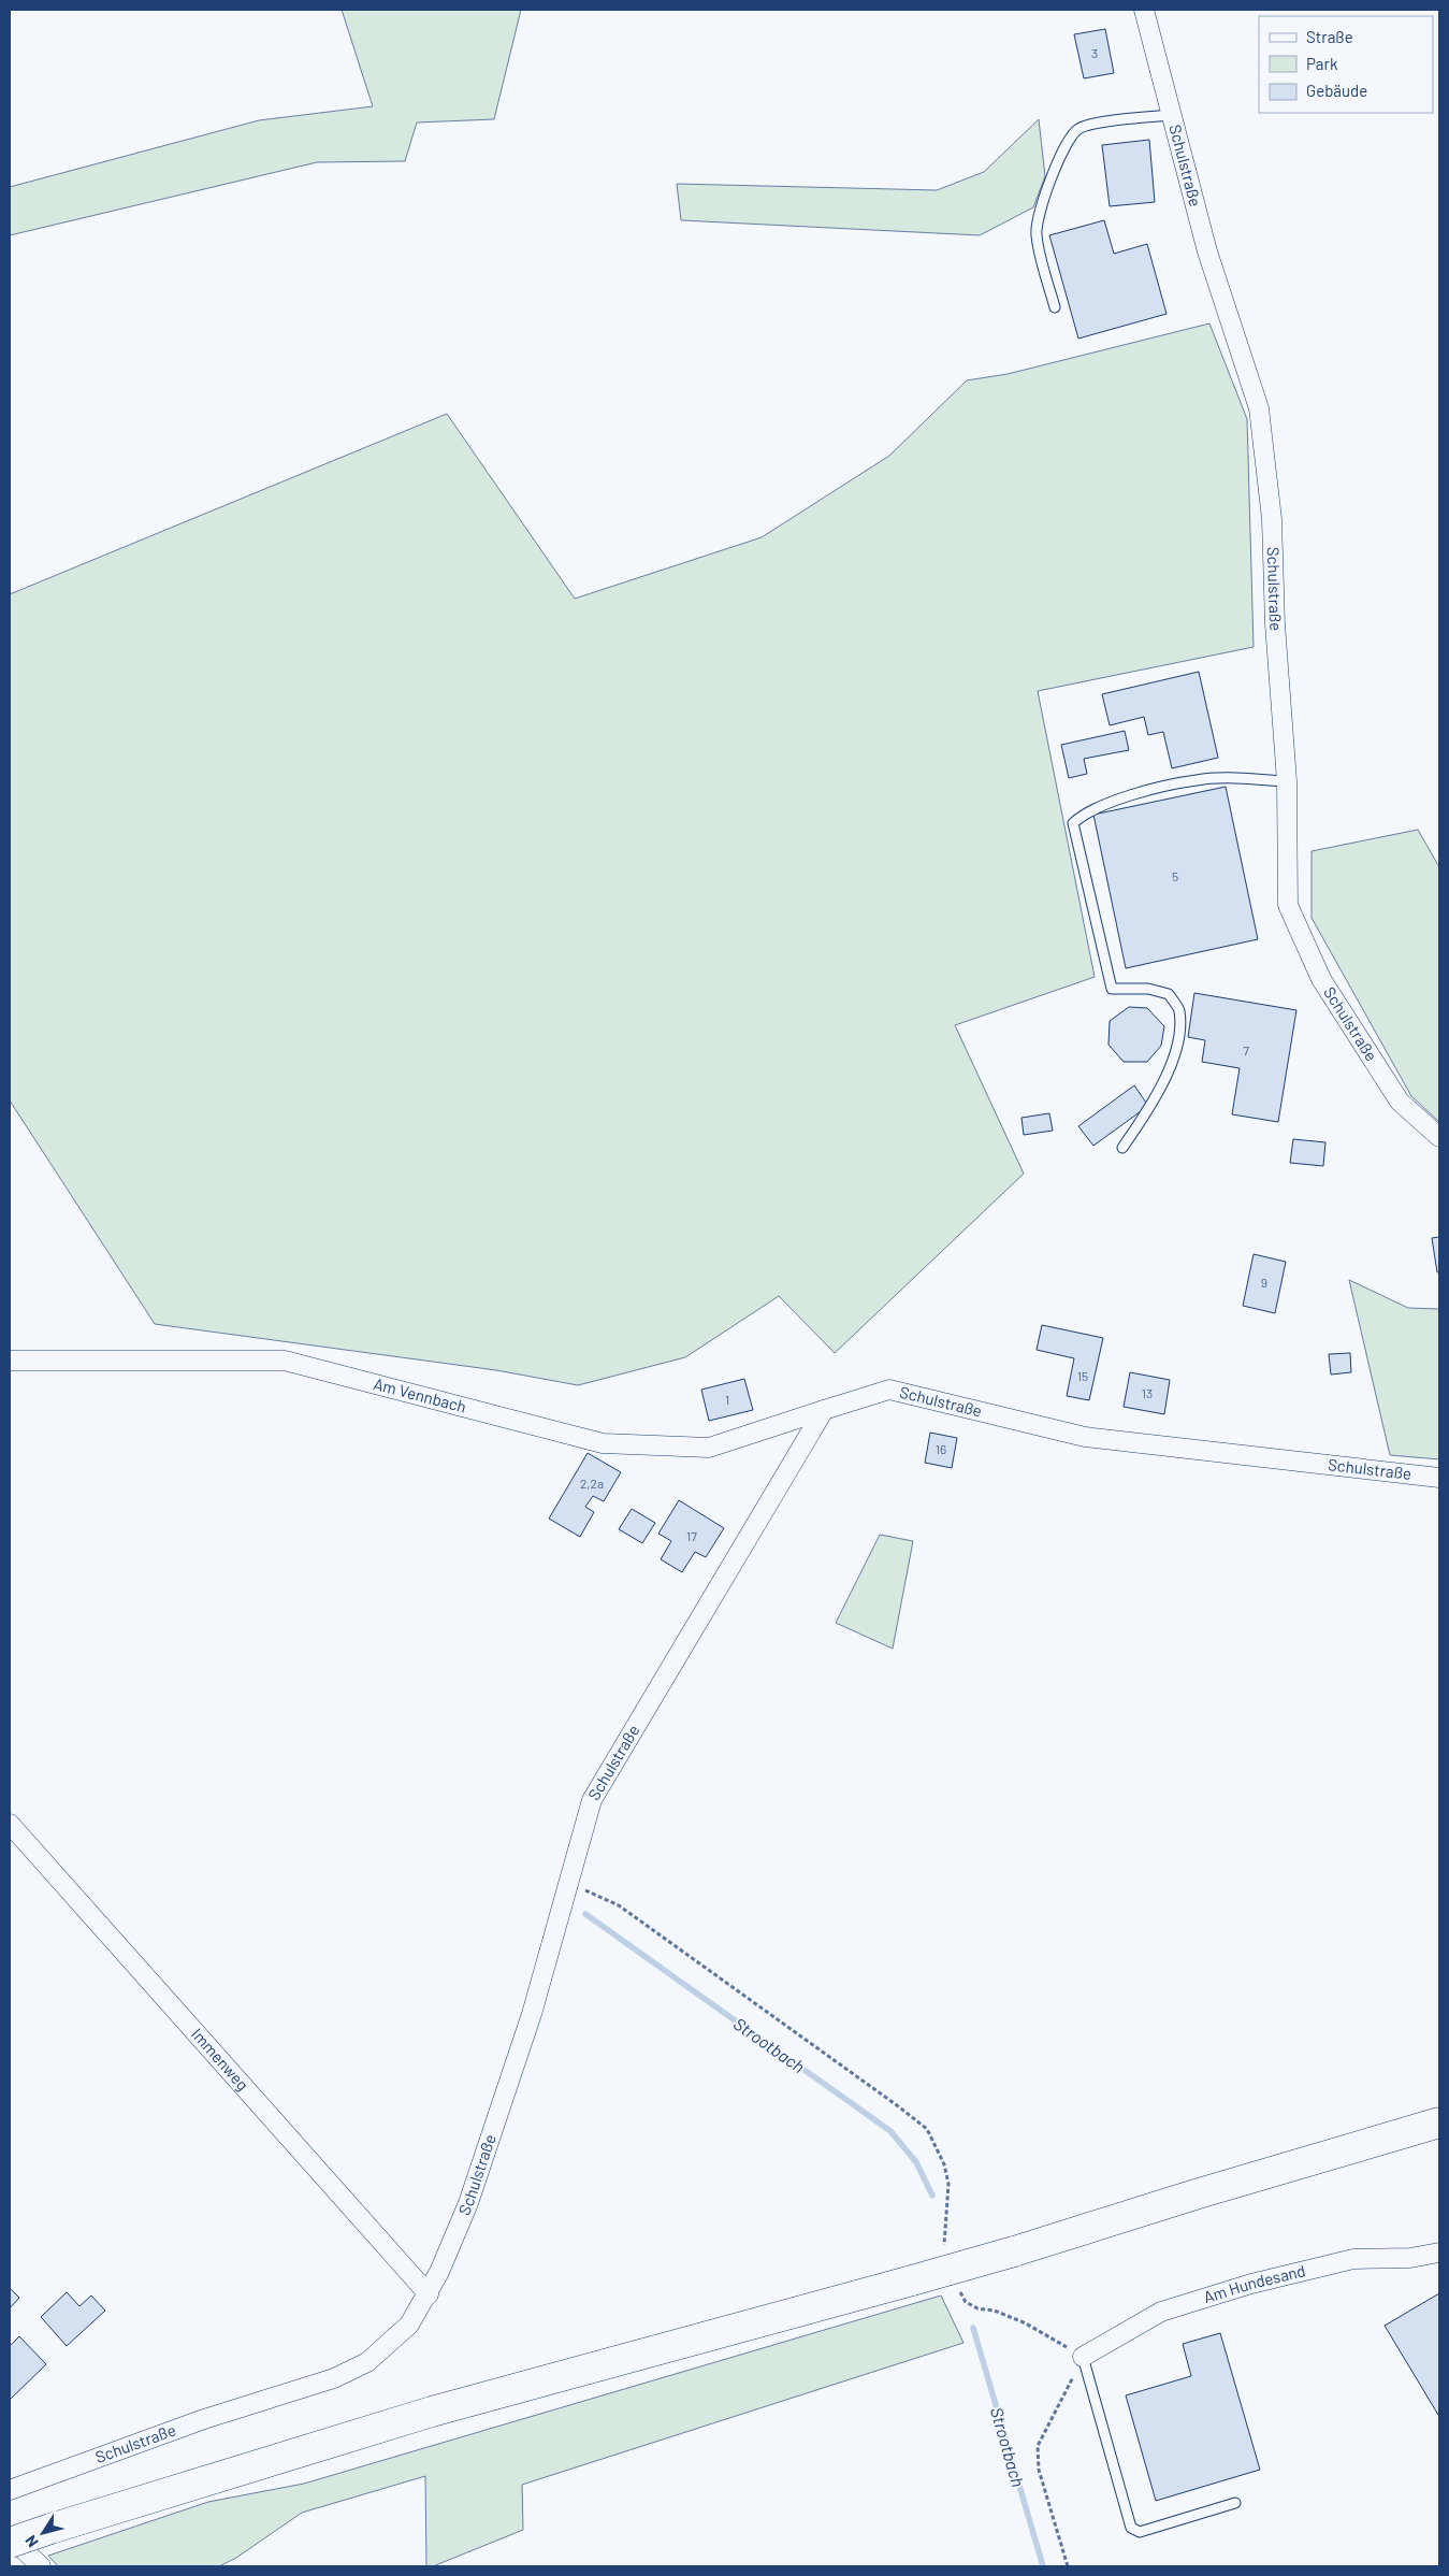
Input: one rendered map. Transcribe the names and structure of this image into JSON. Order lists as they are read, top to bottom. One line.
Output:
{"streets":{"street":["Schulstraße","Am Vennbach","Immenweg","Am Hundesand"]},"crossings":[["Schulstraße","Am Vennbach"],["Schulstraße","Immenweg"]],"water":["Strootbach"],"house_numbers":["3","5","7","9","15","13","1","16","2,2a","17"],"legend":["Straße","Park","Gebäude"],"north":"bottom left"}
